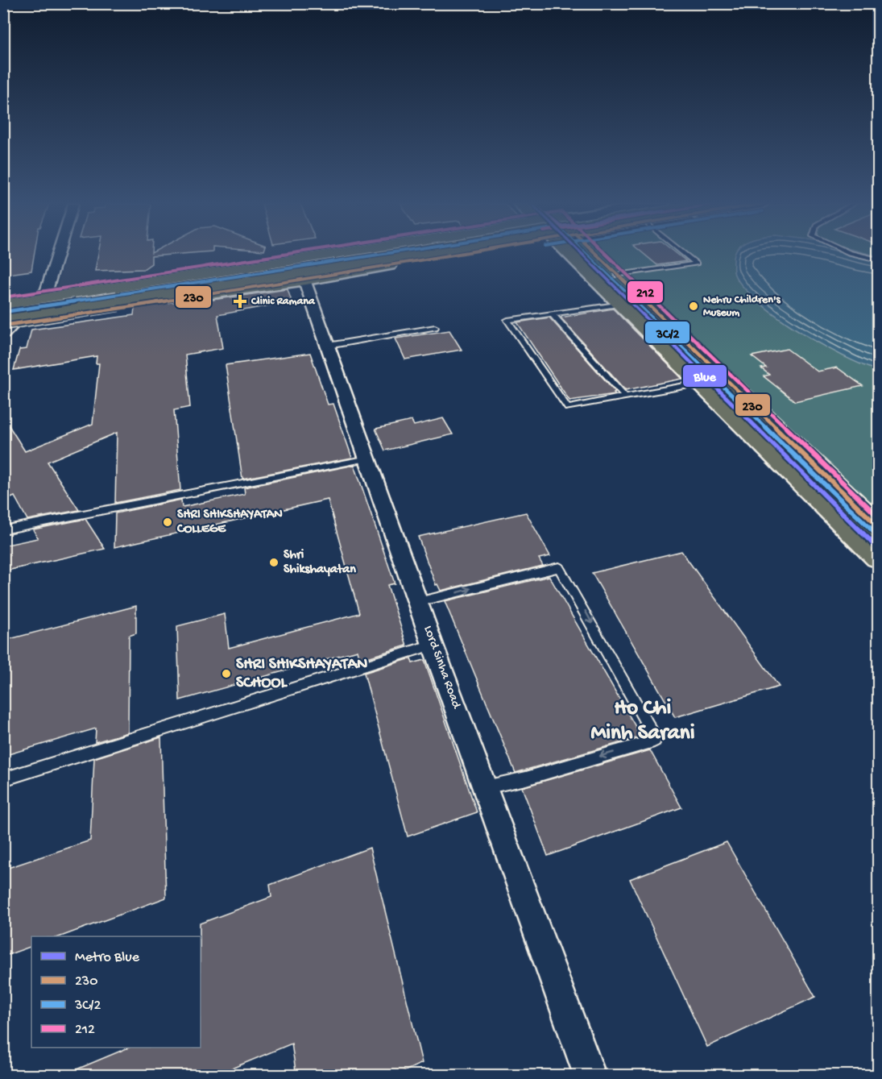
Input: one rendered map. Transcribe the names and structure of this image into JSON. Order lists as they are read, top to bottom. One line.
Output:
{"streets":{"street":["Lord Sinha Road"]},"districts":["Ho Chi Minh Sarani"],"places":{"health":["Clinic Ramana"],"other":["Nehru Children's Museum","SHRI SHIKSHAYATAN COLLEGE","Shri Shikshayatan","SHRI SHIKSHAYATAN SCHOOL"]},"lines":["metro line Blue","transit line 230","transit line 3C/2","transit line 212"],"legend":["Metro Blue","230","3C/2","212"]}
